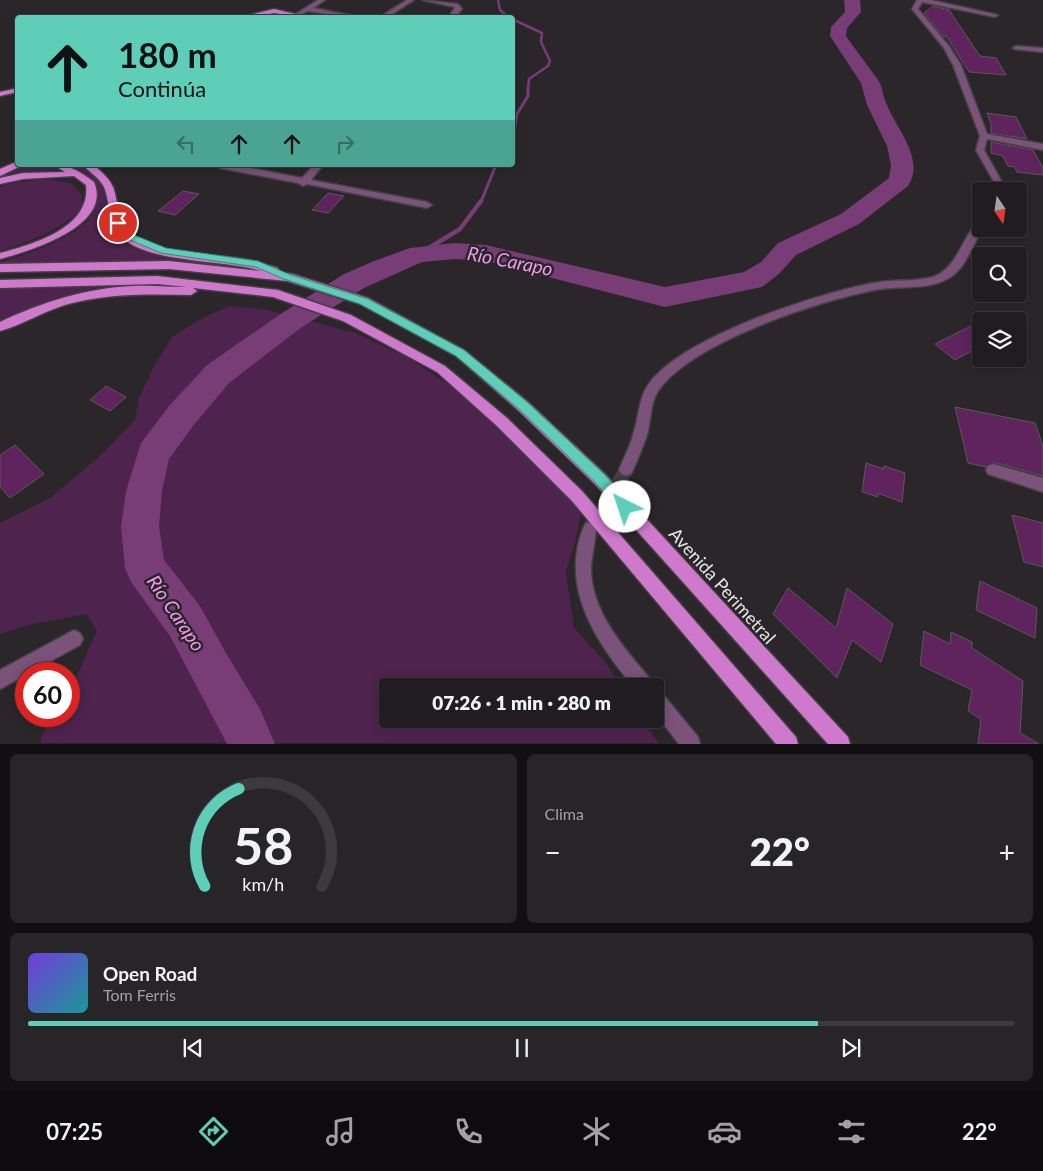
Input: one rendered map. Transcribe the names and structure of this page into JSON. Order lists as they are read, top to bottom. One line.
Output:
{"streets":{"main road":["Avenida Perimetral"]},"water":["Río Carapo"],"north":"bottom","page":{"turn":["180 m","Continúa"],"limit":"60","trip":"07:26 · 1 min · 280 m","tile":"Clima","heat":["−","22°","+"],"song":["Open Road","Tom Ferris"],"tabs":["07:25","22°"],"gauge":["58","km/h"]}}
